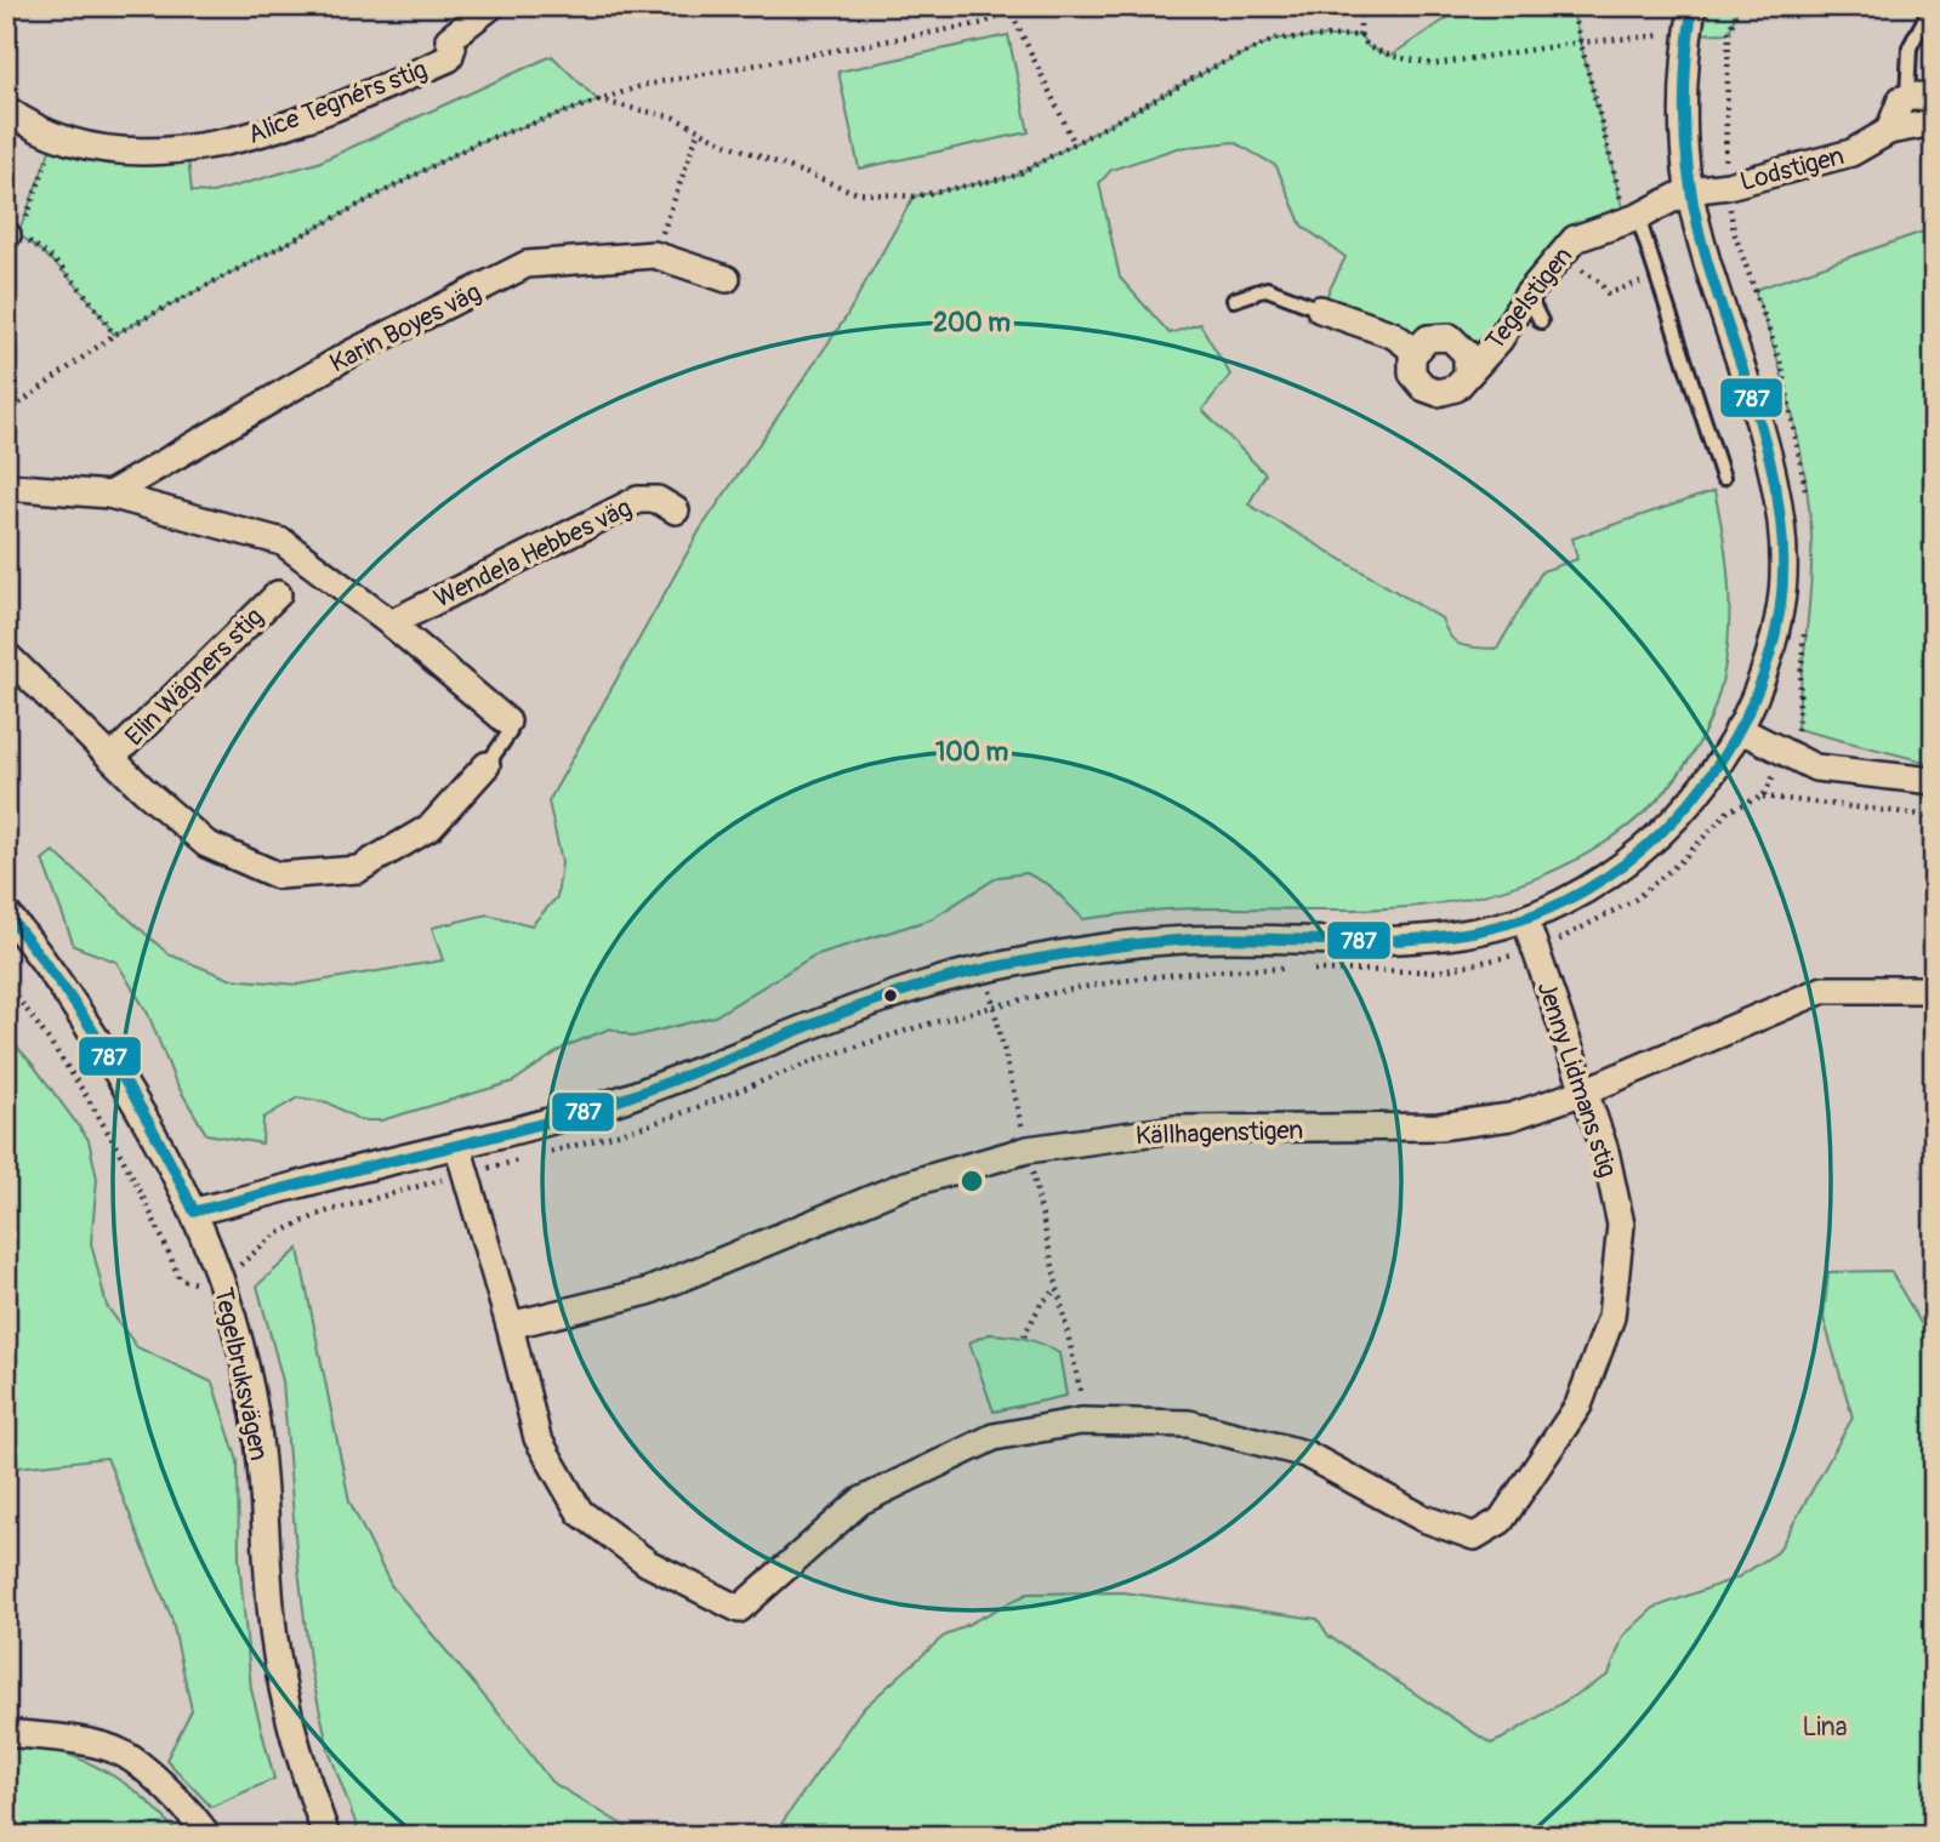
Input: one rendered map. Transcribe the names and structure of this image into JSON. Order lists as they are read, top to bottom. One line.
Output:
{"streets":{"street":["Alice Tegnérs stig","Lodstigen","Tegelstigen","Karin Boyes väg","Wendela Hebbes väg","Elin Wägners stig","Jenny Lidmans stig","Källhagenstigen","Tegelbruksvägen"]},"crossings":[["Lodstigen","Tegelstigen"],["Jenny Lidmans stig","Källhagenstigen"]],"parks":["Lina"],"lines":["transit line 787"],"rings":["200 m","100 m"]}
